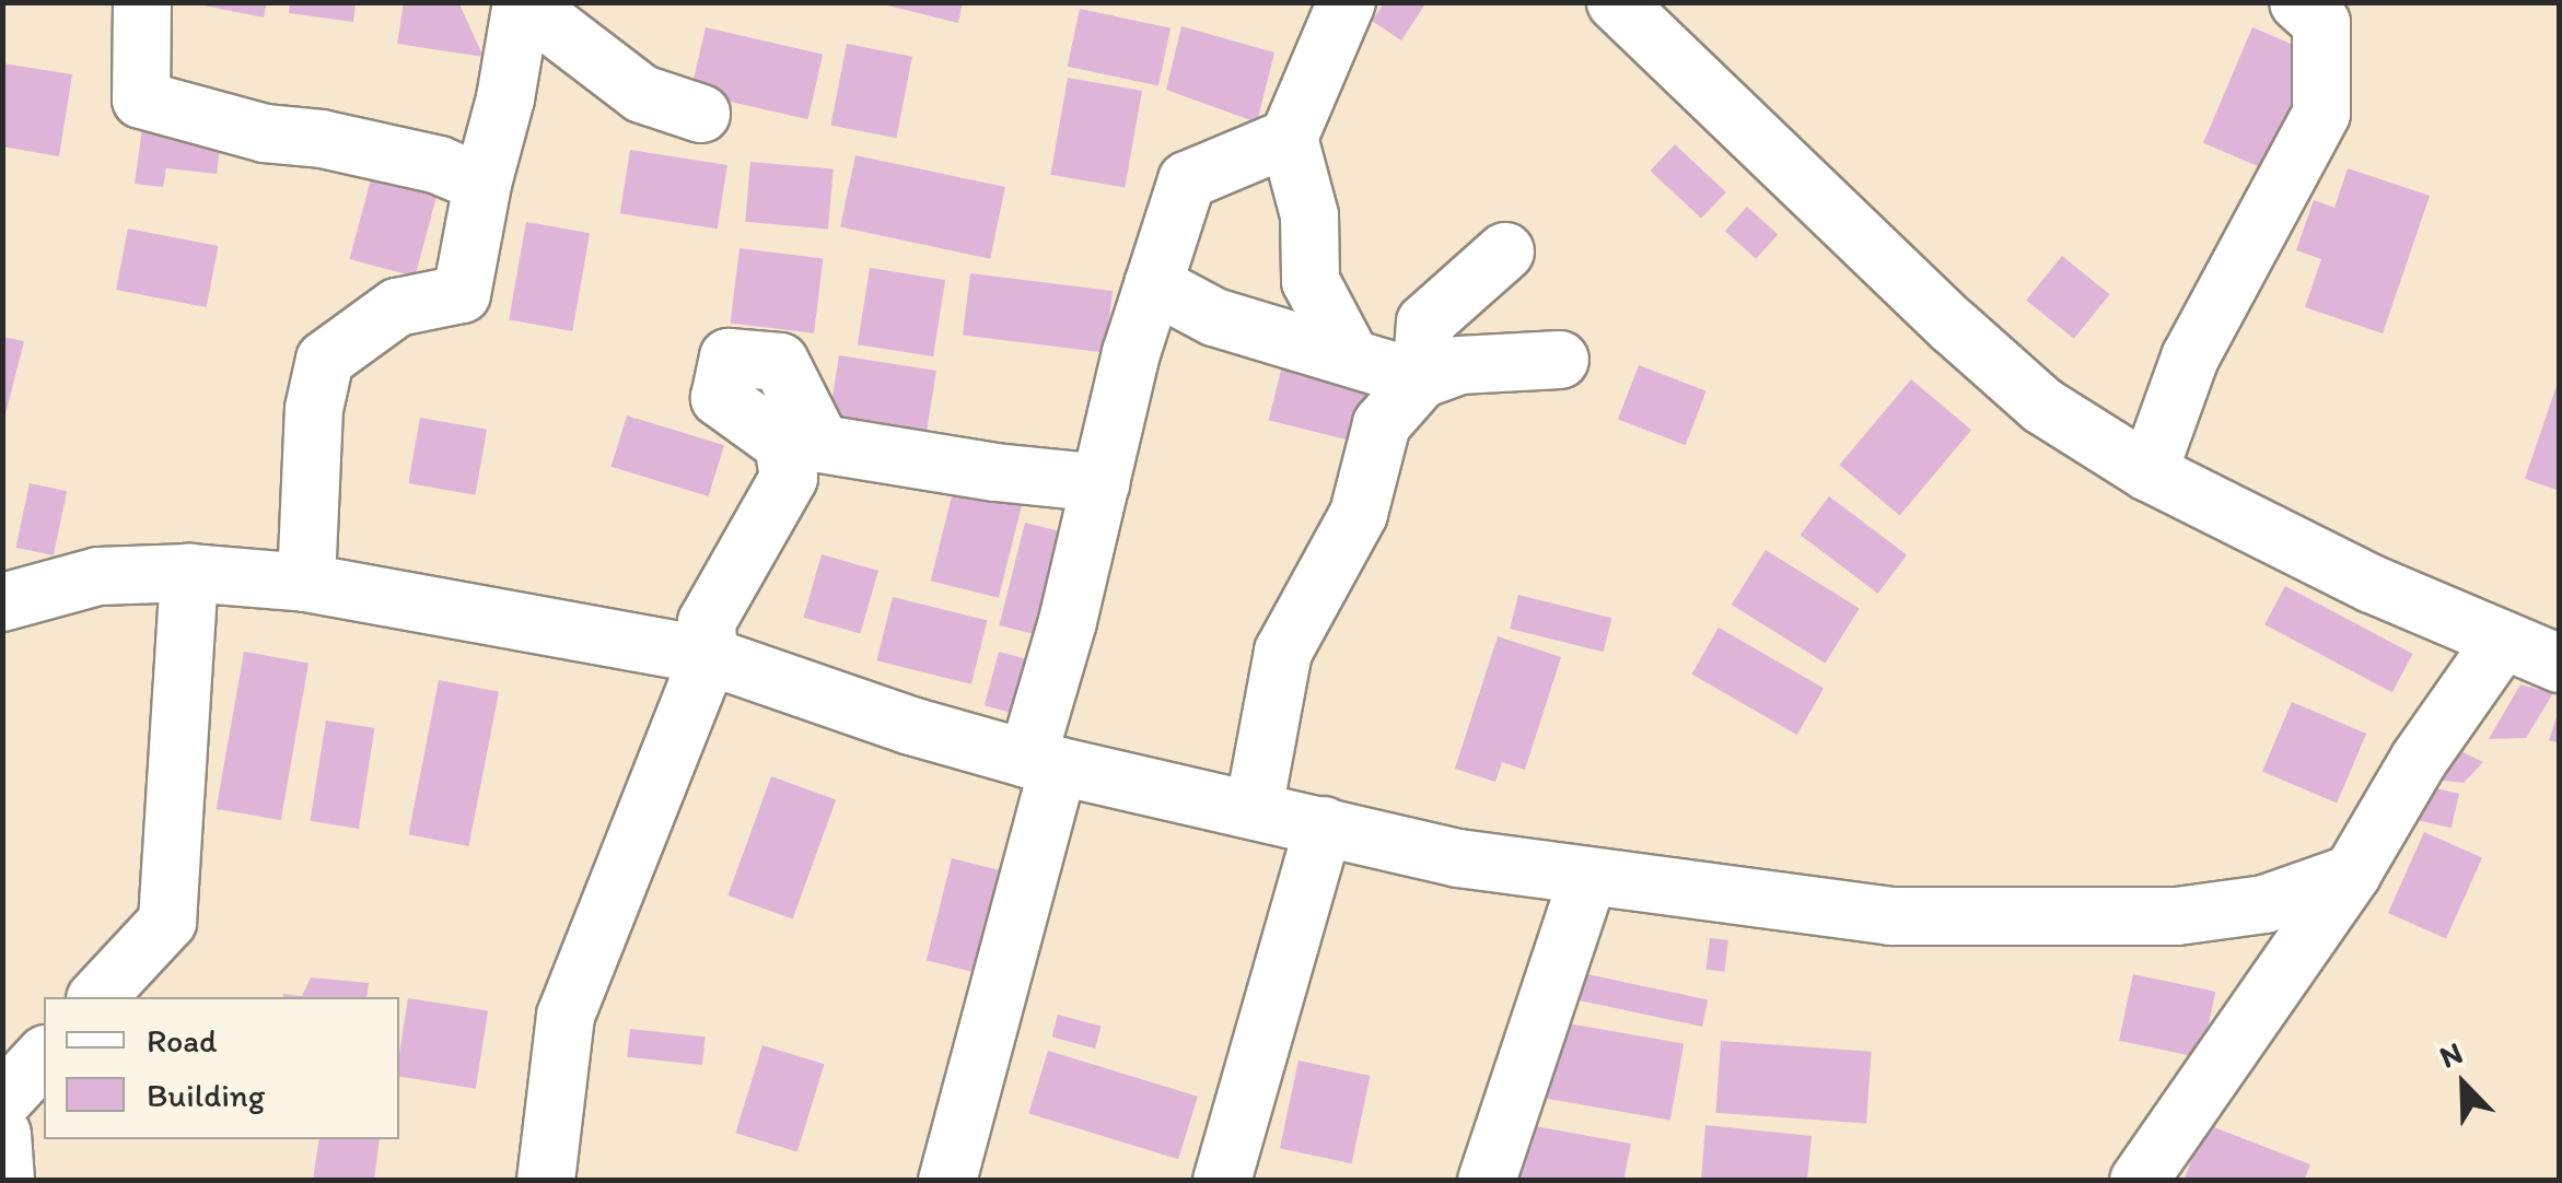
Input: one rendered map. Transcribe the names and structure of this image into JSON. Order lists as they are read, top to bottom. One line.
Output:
{"legend":["Road","Building"],"north":"top left"}
